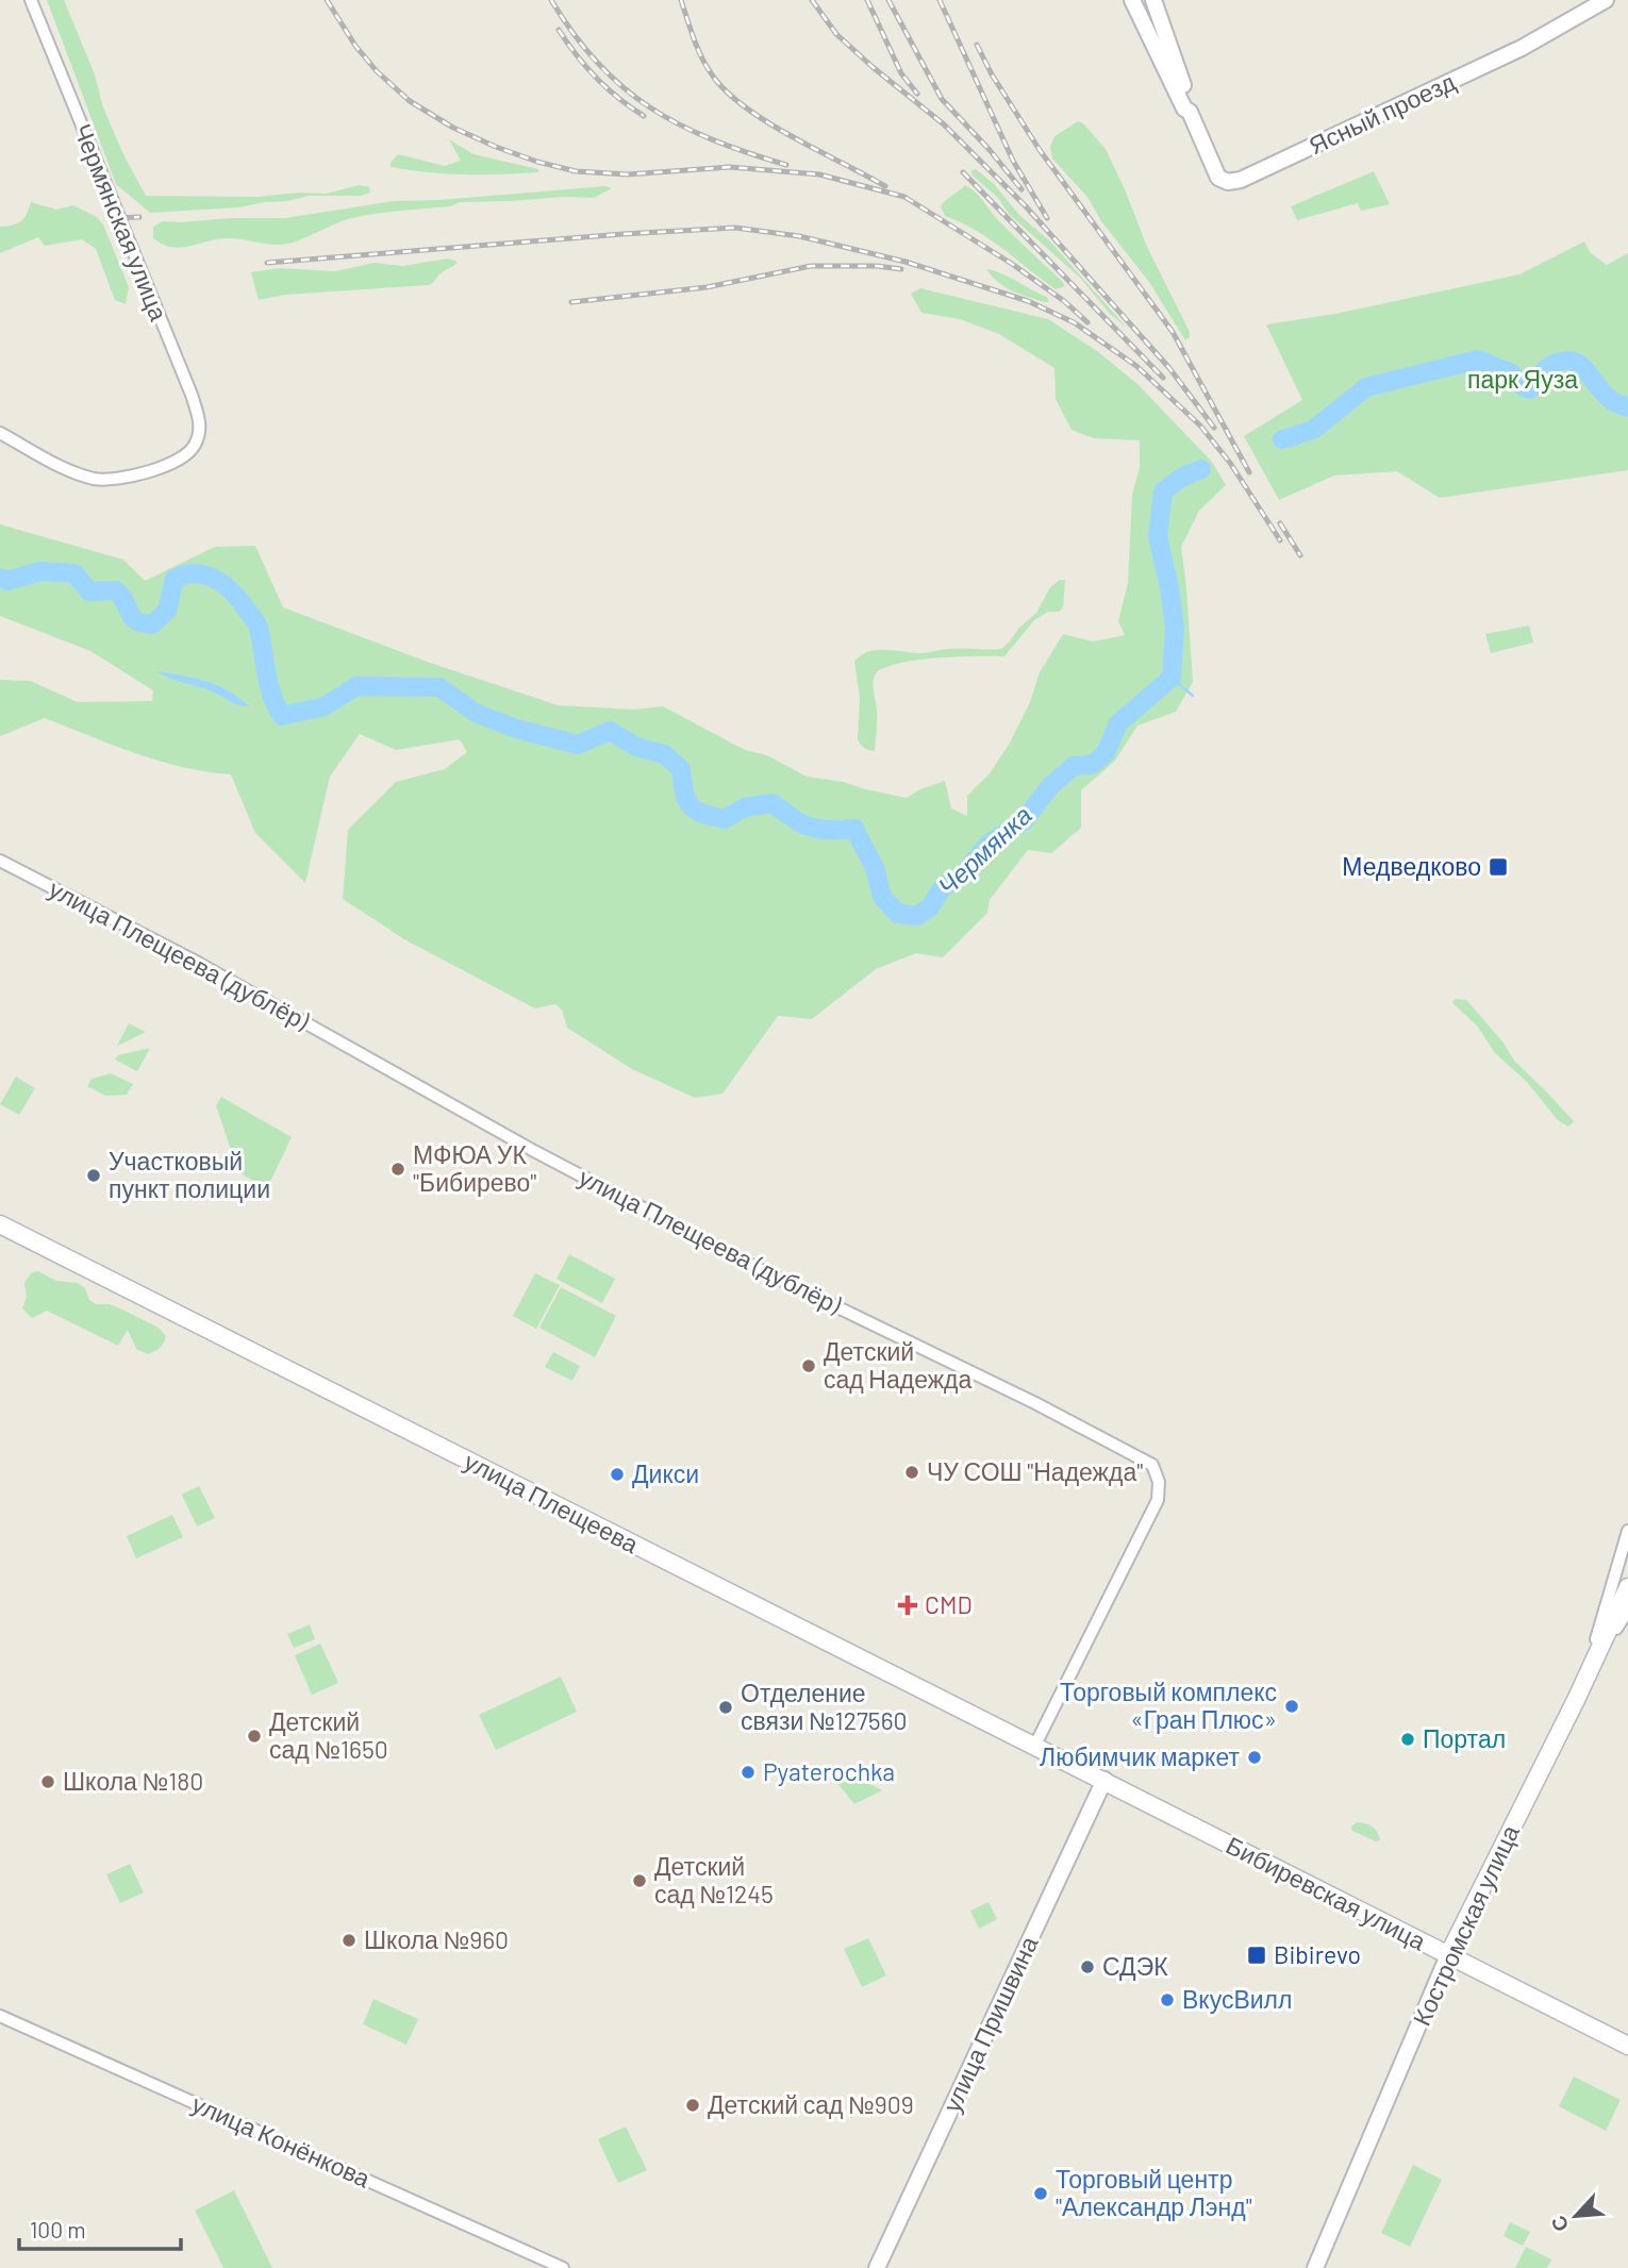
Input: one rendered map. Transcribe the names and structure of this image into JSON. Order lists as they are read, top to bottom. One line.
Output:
{"streets":{"main road":["улица Плещеева","Бибиревская улица","Костромская улица"],"street":["Ясный проезд","Чермянская улица","улица Плещеева (дублёр)","улица Пришвина","улица Конёнкова"]},"crossings":[["улица Плещеева (дублёр)","улица Плещеева"],["улица Плещеева","Бибиревская улица"],["улица Плещеева","улица Пришвина"],["Бибиревская улица","Костромская улица"],["Бибиревская улица","улица Пришвина"]],"water":["Чермянка"],"parks":["парк Яуза"],"places":{"transit":["Медведково","Bibirevo"],"other":["МФЮА УК \"Бибирево\"","Участковый пункт полиции","Детский сад Надежда","ЧУ СОШ \"Надежда\"","Дикси","Торговый комплекс «Гран Плюс»","Отделение связи №127560","Детский сад №1650","Портал","Любимчик маркет","Pyaterochka","Школа №180","Детский сад №1245","Школа №960","СДЭК","ВкусВилл","Детский сад №909","Торговый центр \"Александр Лэнд\""],"health":["CMD"]},"scale_bar":"100 m","north":"bottom left"}
